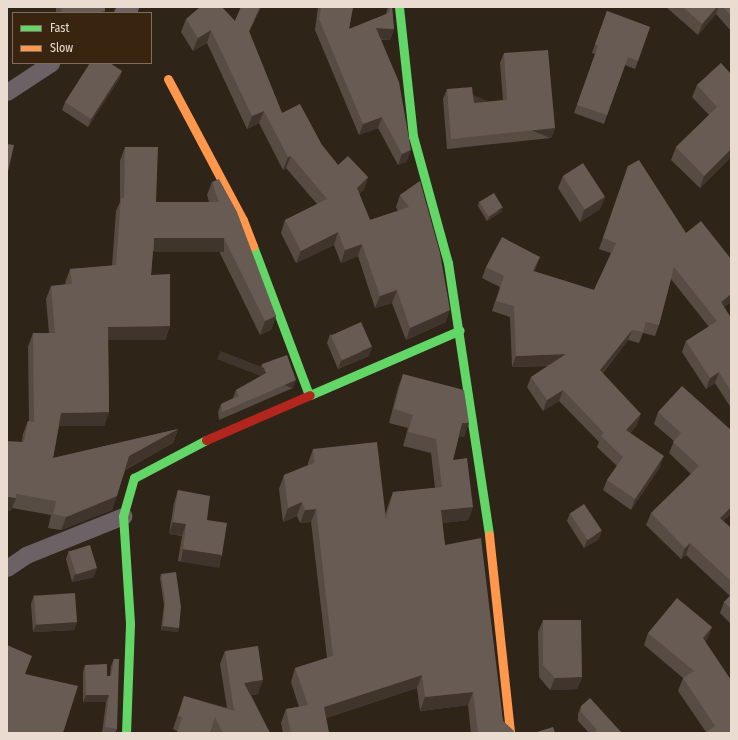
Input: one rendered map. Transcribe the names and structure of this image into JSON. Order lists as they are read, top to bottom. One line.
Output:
{"legend":["Fast","Slow"]}
